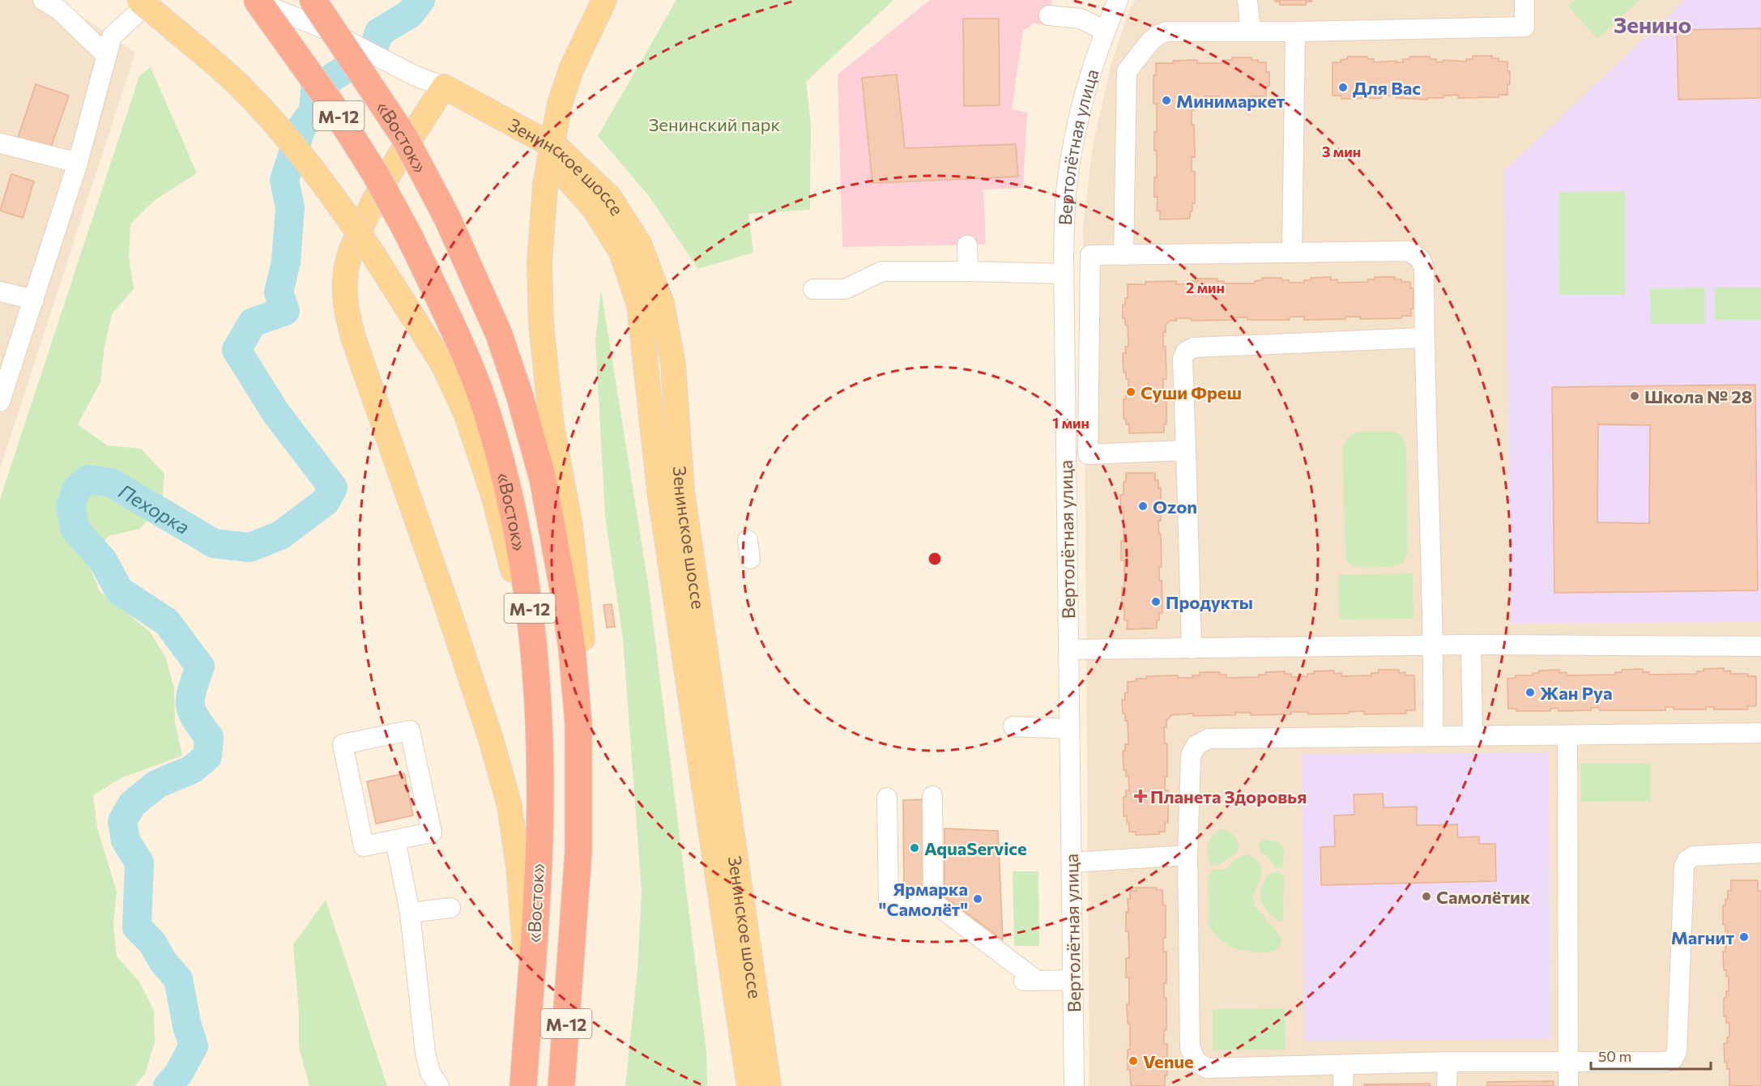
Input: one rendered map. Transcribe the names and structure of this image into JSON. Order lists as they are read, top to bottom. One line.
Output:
{"streets":{"highway":["М-12","«Восток»"],"main road":["Зенинское шоссе"],"street":["Вертолётная улица"]},"districts":["Зенино"],"water":["Пехорка"],"parks":["Зенинский парк"],"places":{"other":["Для Вас","Минимаркет","Суши Фреш","Школа № 28","Ozon","Продукты","Жан Руа","AquaService","Самолётик","Ярмарка \"Самолёт\"","Магнит","Venue"],"health":["Планета Здоровья"]},"scale_bar":"50 m","rings":["3 мин","2 мин","1 мин"]}
